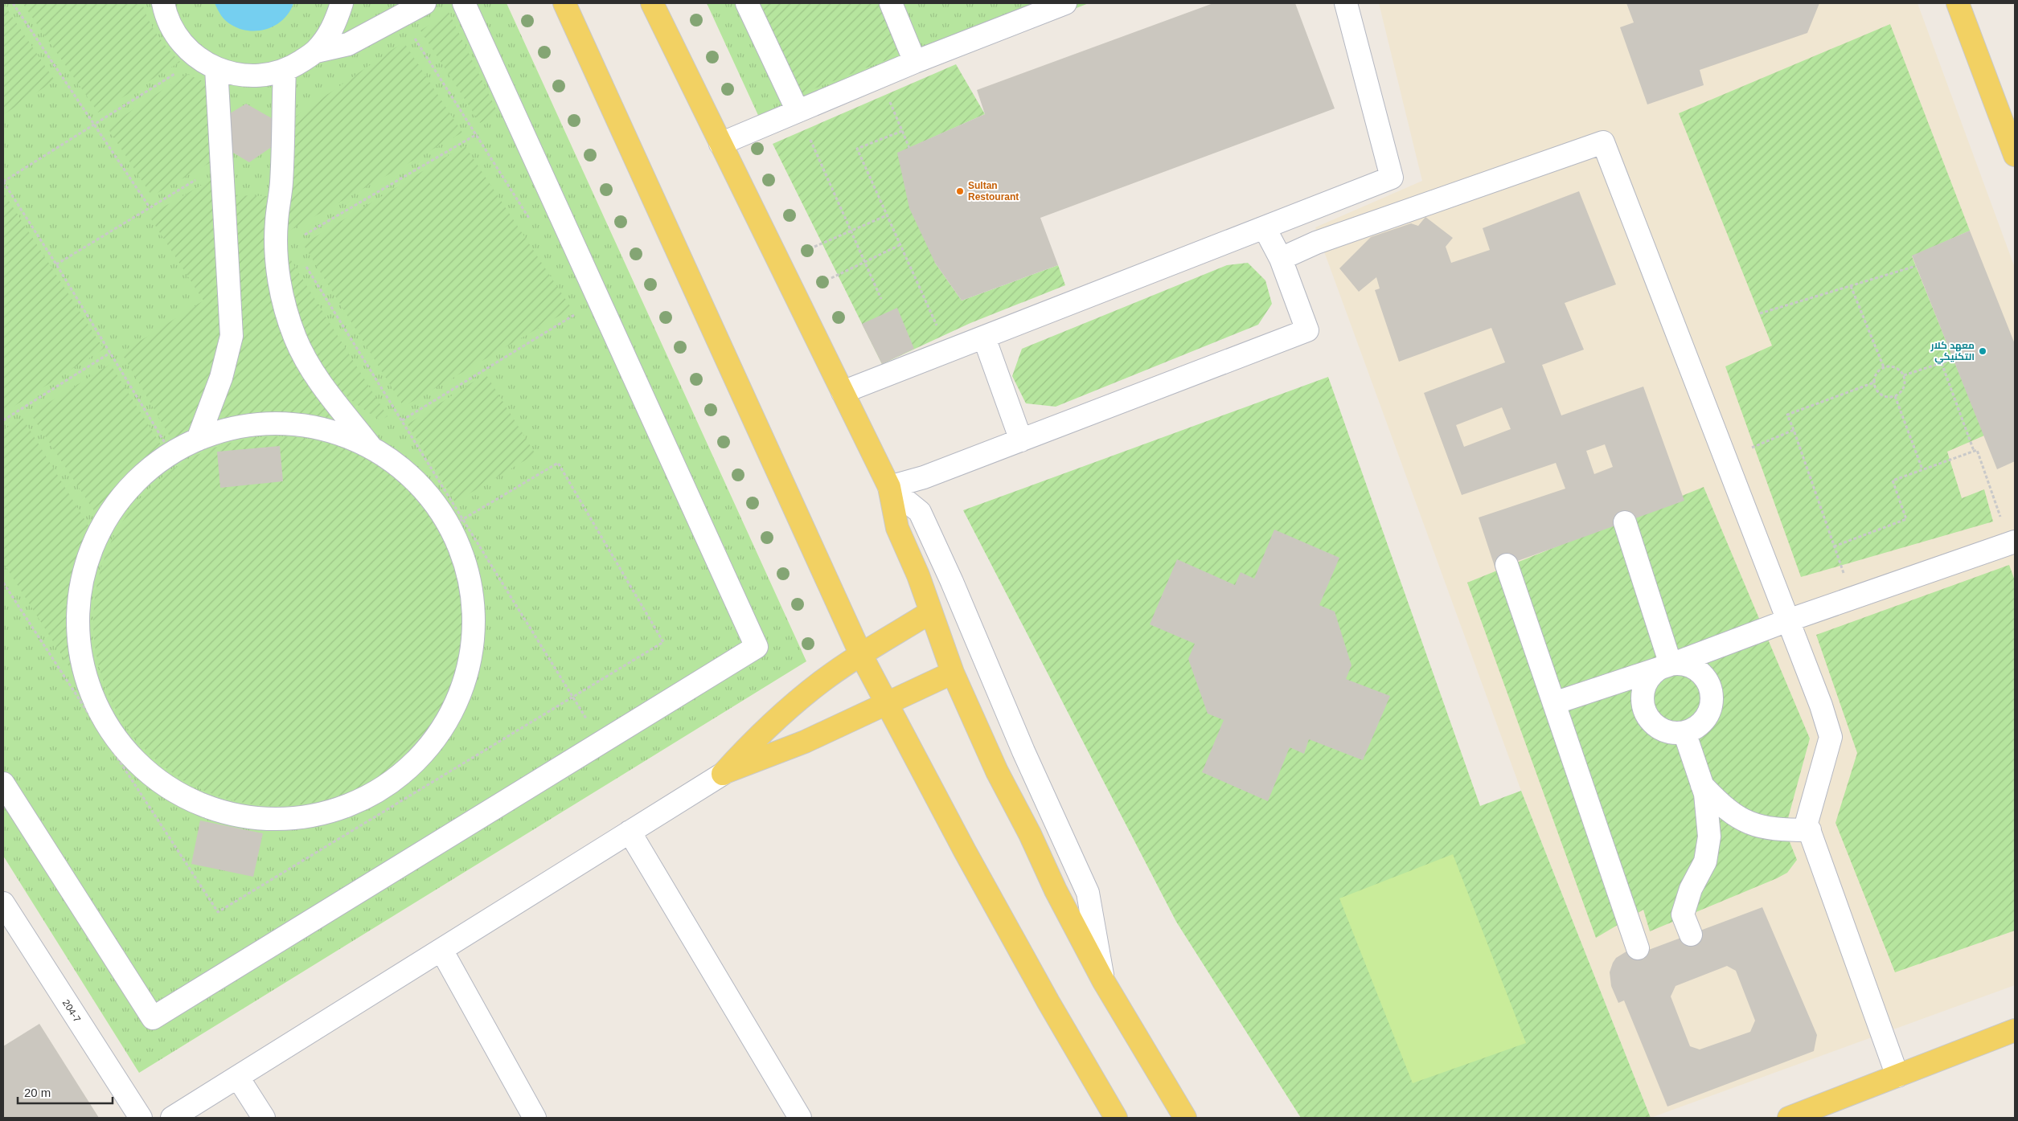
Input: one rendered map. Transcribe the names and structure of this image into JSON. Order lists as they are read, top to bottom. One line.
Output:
{"streets":{"street":["204-7"]},"places":["Sultan Restourant","معهد كلار التكنيكي"],"scale_bar":"20 m"}
